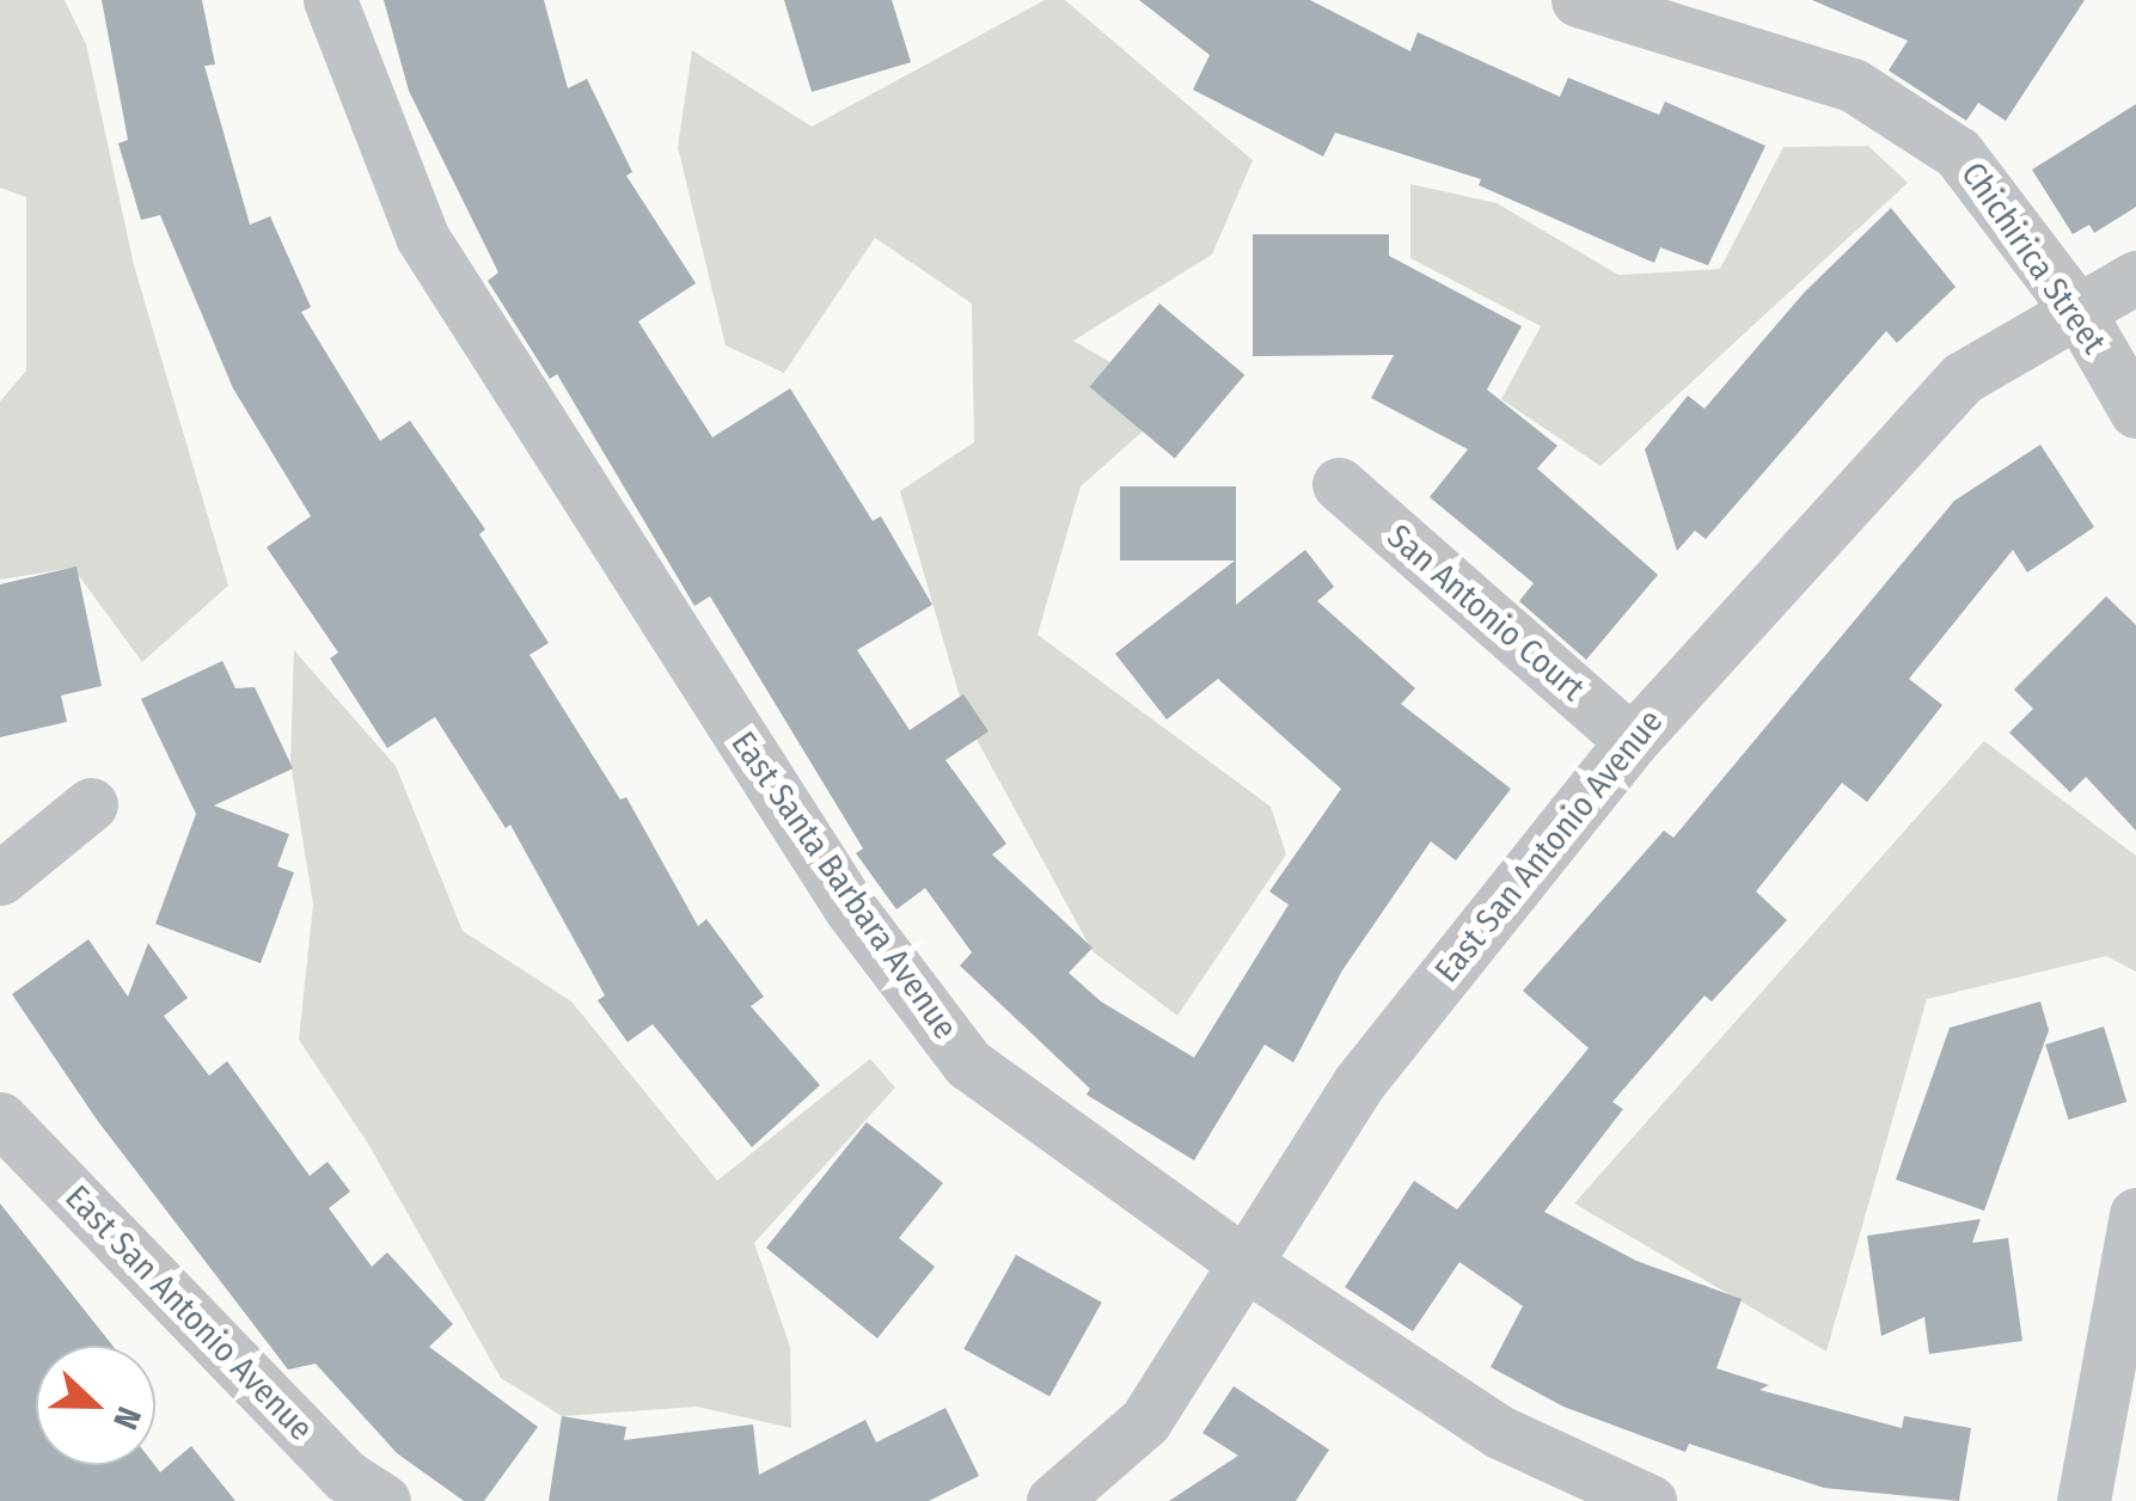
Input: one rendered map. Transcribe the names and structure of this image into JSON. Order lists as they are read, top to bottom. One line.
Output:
{"streets":{"street":["Chichirica Street","San Antonio Court","East San Antonio Avenue","East Santa Barbara Avenue"]},"crossings":[["Chichirica Street","East San Antonio Avenue"],["San Antonio Court","East San Antonio Avenue"],["East San Antonio Avenue","East Santa Barbara Avenue"]],"north":"right"}
